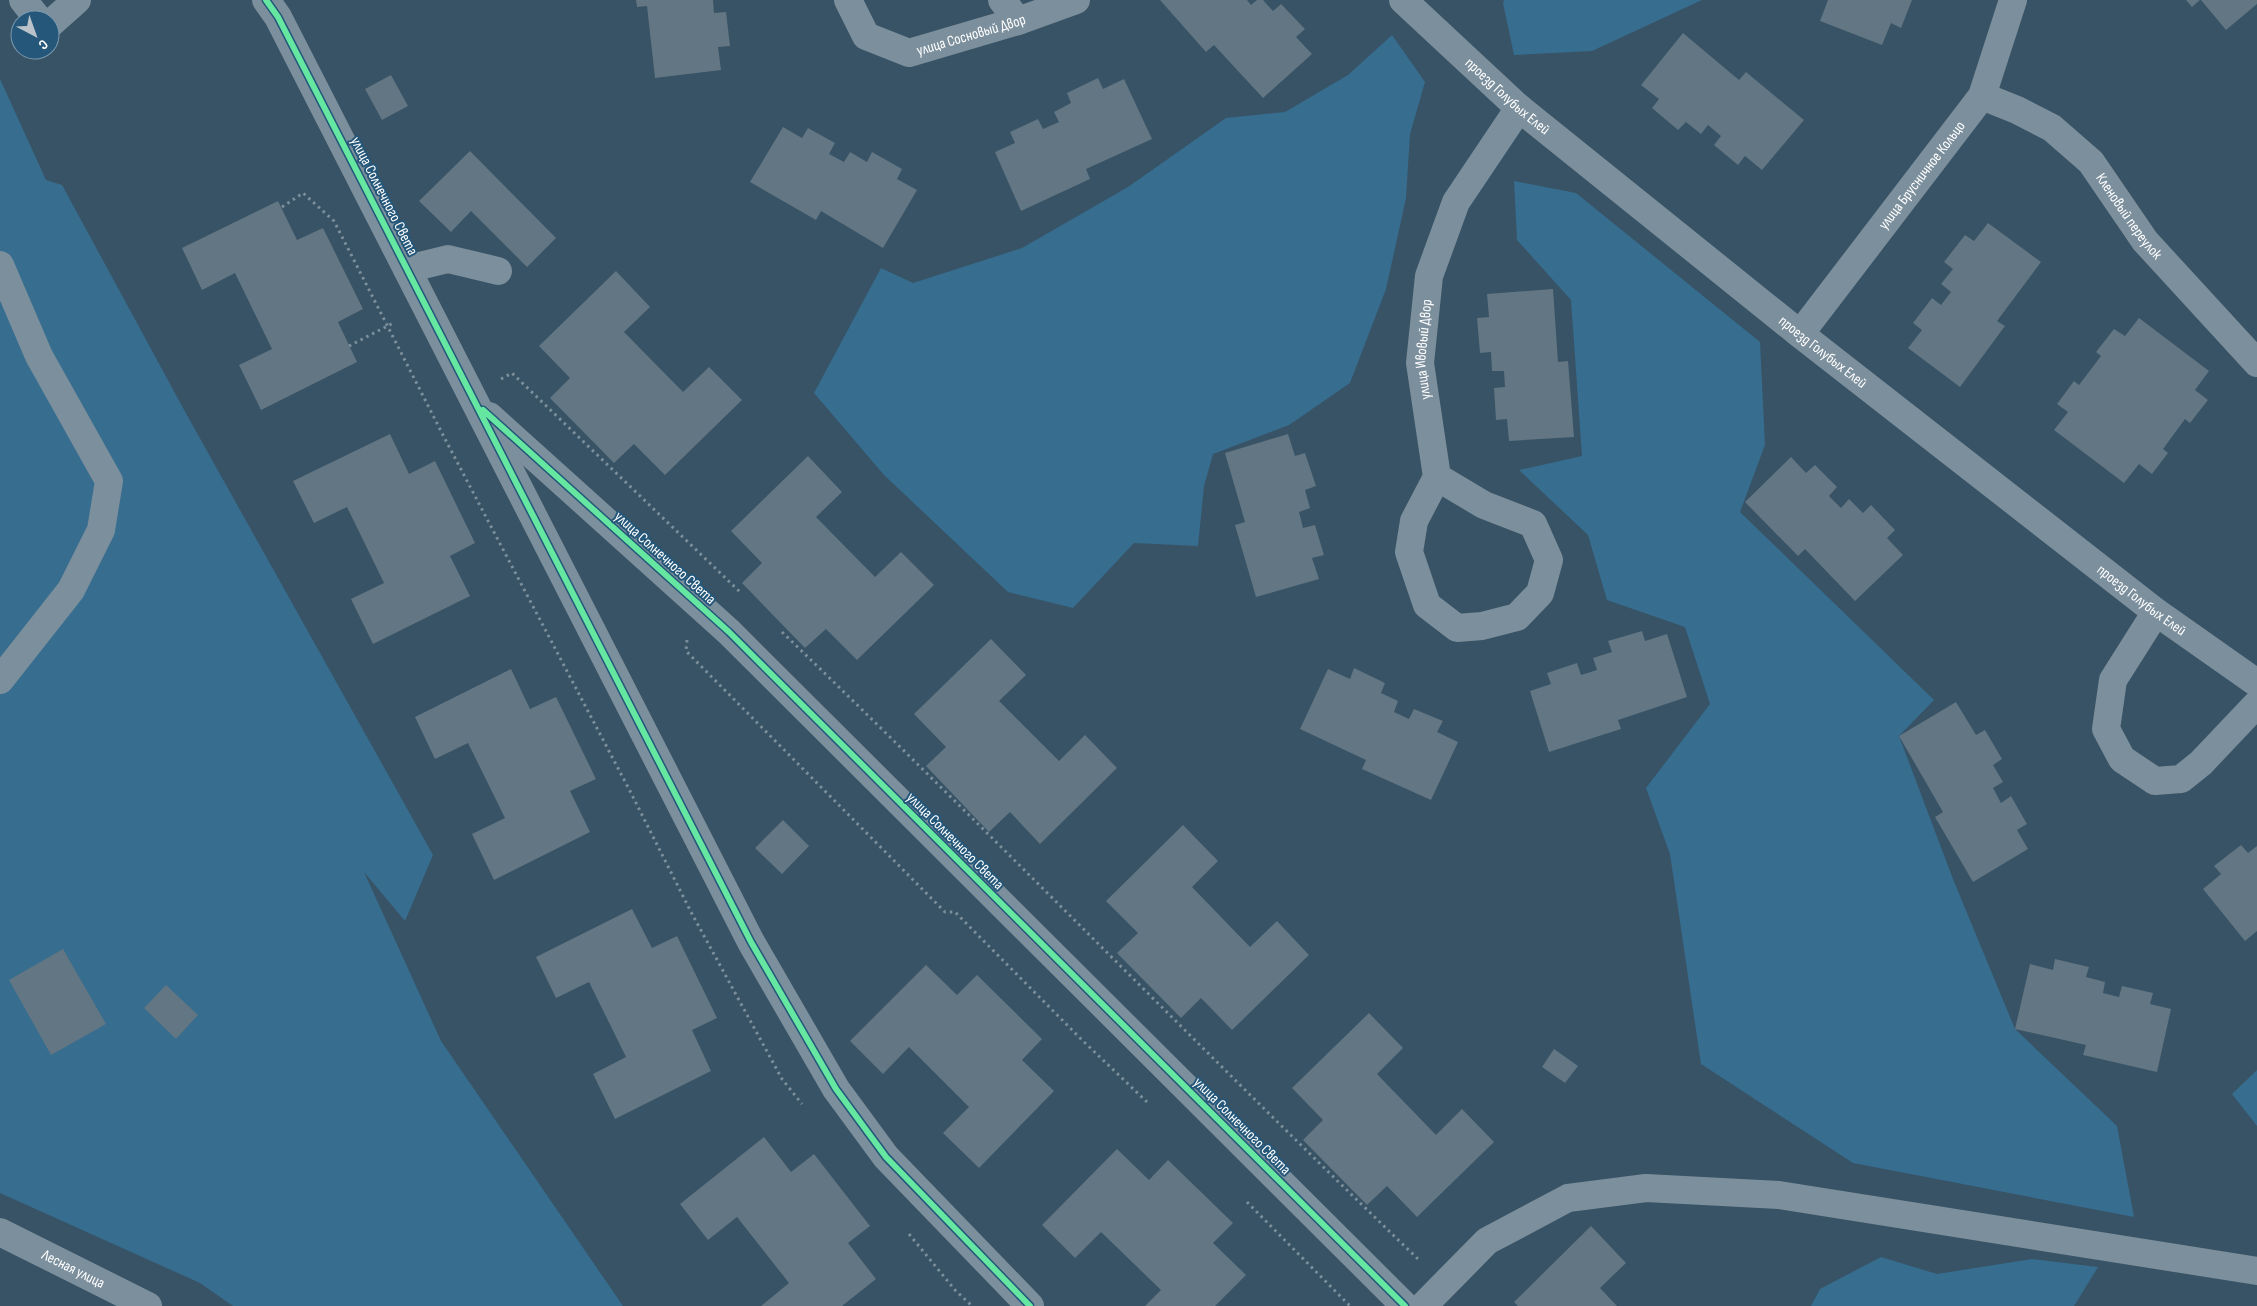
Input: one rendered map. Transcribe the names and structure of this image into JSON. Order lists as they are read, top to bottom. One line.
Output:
{"streets":{"street":["улица Сосновый Двор","проезд Голубых Елей","улица Брусничное Кольцо","улица Солнечного Света","Кленовый переулок","улица Ивовый Двор","Лесная улица"]},"crossings":[["проезд Голубых Елей","улица Брусничное Кольцо"],["проезд Голубых Елей","улица Ивовый Двор"],["улица Брусничное Кольцо","Кленовый переулок"]],"north":"bottom right"}
